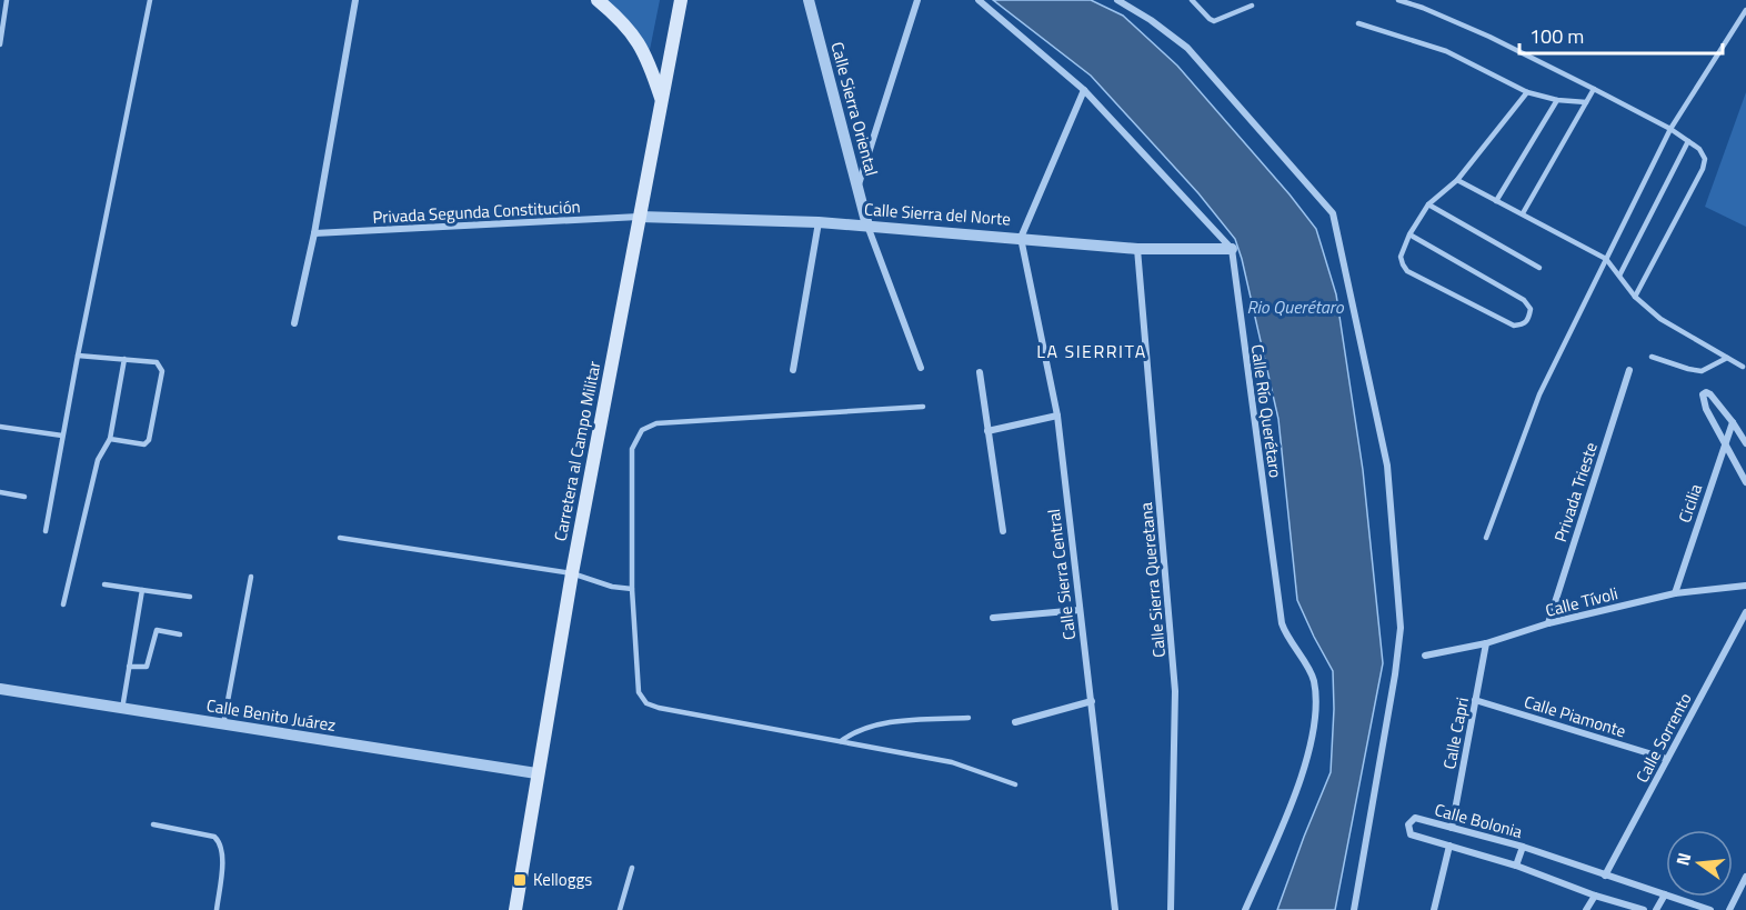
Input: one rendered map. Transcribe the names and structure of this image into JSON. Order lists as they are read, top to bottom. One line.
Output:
{"streets":{"main road":["Carretera al Campo Militar"],"street":["Calle Sierra Oriental","Privada Segunda Constitución","Calle Sierra del Norte","Calle Río Querétaro","Privada Trieste","Cicilia","Calle Sierra Central","Calle Sierra Queretana","Calle Tívoli","Calle Benito Juárez","Calle Piamonte","Calle Capri","Calle Sorrento","Calle Bolonia"]},"crossings":[["Calle Sierra Oriental","Calle Sierra del Norte"],["Privada Segunda Constitución","Calle Sierra del Norte"],["Privada Segunda Constitución","Carretera al Campo Militar"],["Calle Sierra del Norte","Calle Río Querétaro"],["Calle Sierra del Norte","Carretera al Campo Militar"],["Calle Sierra del Norte","Calle Sierra Central"],["Calle Sierra del Norte","Calle Sierra Queretana"],["Carretera al Campo Militar","Calle Benito Juárez"],["Privada Trieste","Calle Tívoli"],["Cicilia","Calle Tívoli"],["Calle Tívoli","Calle Capri"],["Calle Piamonte","Calle Capri"],["Calle Piamonte","Calle Sorrento"],["Calle Capri","Calle Bolonia"],["Calle Sorrento","Calle Bolonia"]],"districts":["LA SIERRITA"],"water":["Rio Querétaro"],"places":{"transit":["Kelloggs"]},"scale_bar":"100 m","north":"left"}
